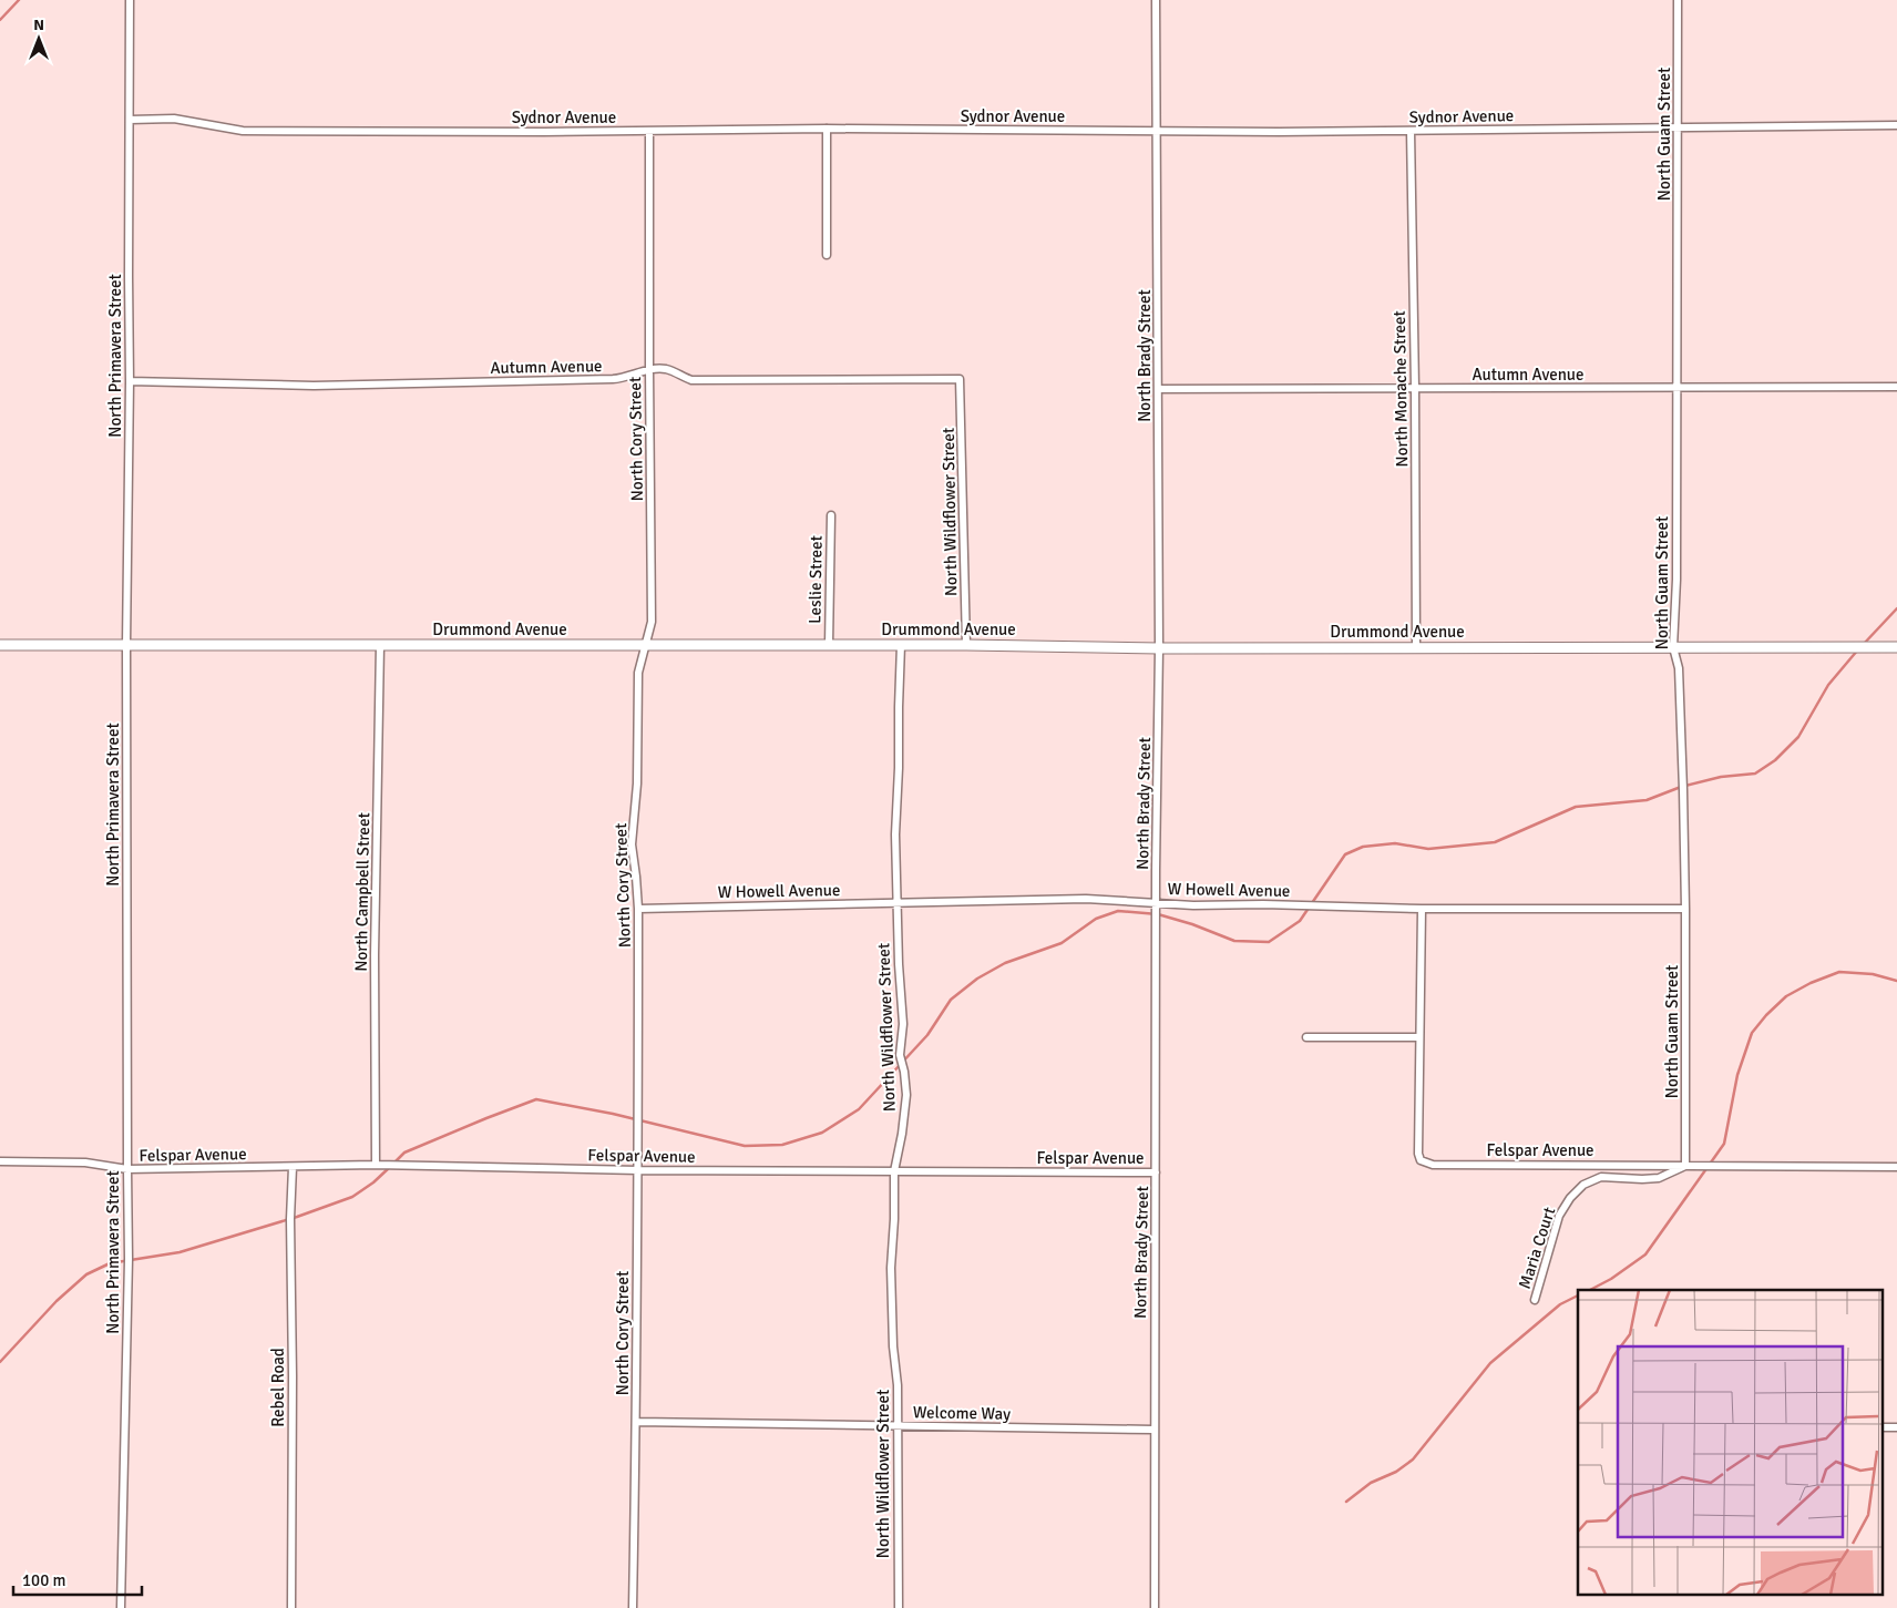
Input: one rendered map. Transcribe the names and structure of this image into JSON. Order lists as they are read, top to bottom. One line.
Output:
{"streets":{"street":["Sydnor Avenue","North Guam Street","North Primavera Street","North Brady Street","Autumn Avenue","North Monache Street","North Cory Street","North Wildflower Street","Leslie Street","Drummond Avenue","W Howell Avenue","North Campbell Street","Felspar Avenue","Maria Court","Rebel Road","Welcome Way"]},"crossings":[["Sydnor Avenue","North Guam Street"],["Sydnor Avenue","North Primavera Street"],["Sydnor Avenue","North Brady Street"],["Sydnor Avenue","North Monache Street"],["Sydnor Avenue","North Cory Street"],["North Guam Street","Autumn Avenue"],["North Guam Street","Drummond Avenue"],["North Guam Street","W Howell Avenue"],["North Guam Street","Felspar Avenue"],["North Guam Street","Maria Court"],["North Primavera Street","Autumn Avenue"],["North Primavera Street","Drummond Avenue"],["North Primavera Street","Felspar Avenue"],["North Brady Street","Autumn Avenue"],["North Brady Street","Drummond Avenue"],["North Brady Street","W Howell Avenue"],["North Brady Street","Felspar Avenue"],["North Brady Street","Welcome Way"],["Autumn Avenue","North Monache Street"],["Autumn Avenue","North Cory Street"],["Autumn Avenue","North Wildflower Street"],["North Monache Street","Drummond Avenue"],["North Cory Street","North Wildflower Street"],["North Cory Street","Drummond Avenue"],["North Cory Street","W Howell Avenue"],["North Cory Street","Felspar Avenue"],["North Cory Street","Welcome Way"],["North Wildflower Street","Drummond Avenue"],["North Wildflower Street","W Howell Avenue"],["North Wildflower Street","Felspar Avenue"],["North Wildflower Street","Welcome Way"],["Leslie Street","Drummond Avenue"],["Drummond Avenue","North Campbell Street"],["North Campbell Street","Felspar Avenue"],["Felspar Avenue","Maria Court"],["Felspar Avenue","Rebel Road"]],"scale_bar":"100 m","north":"top"}
